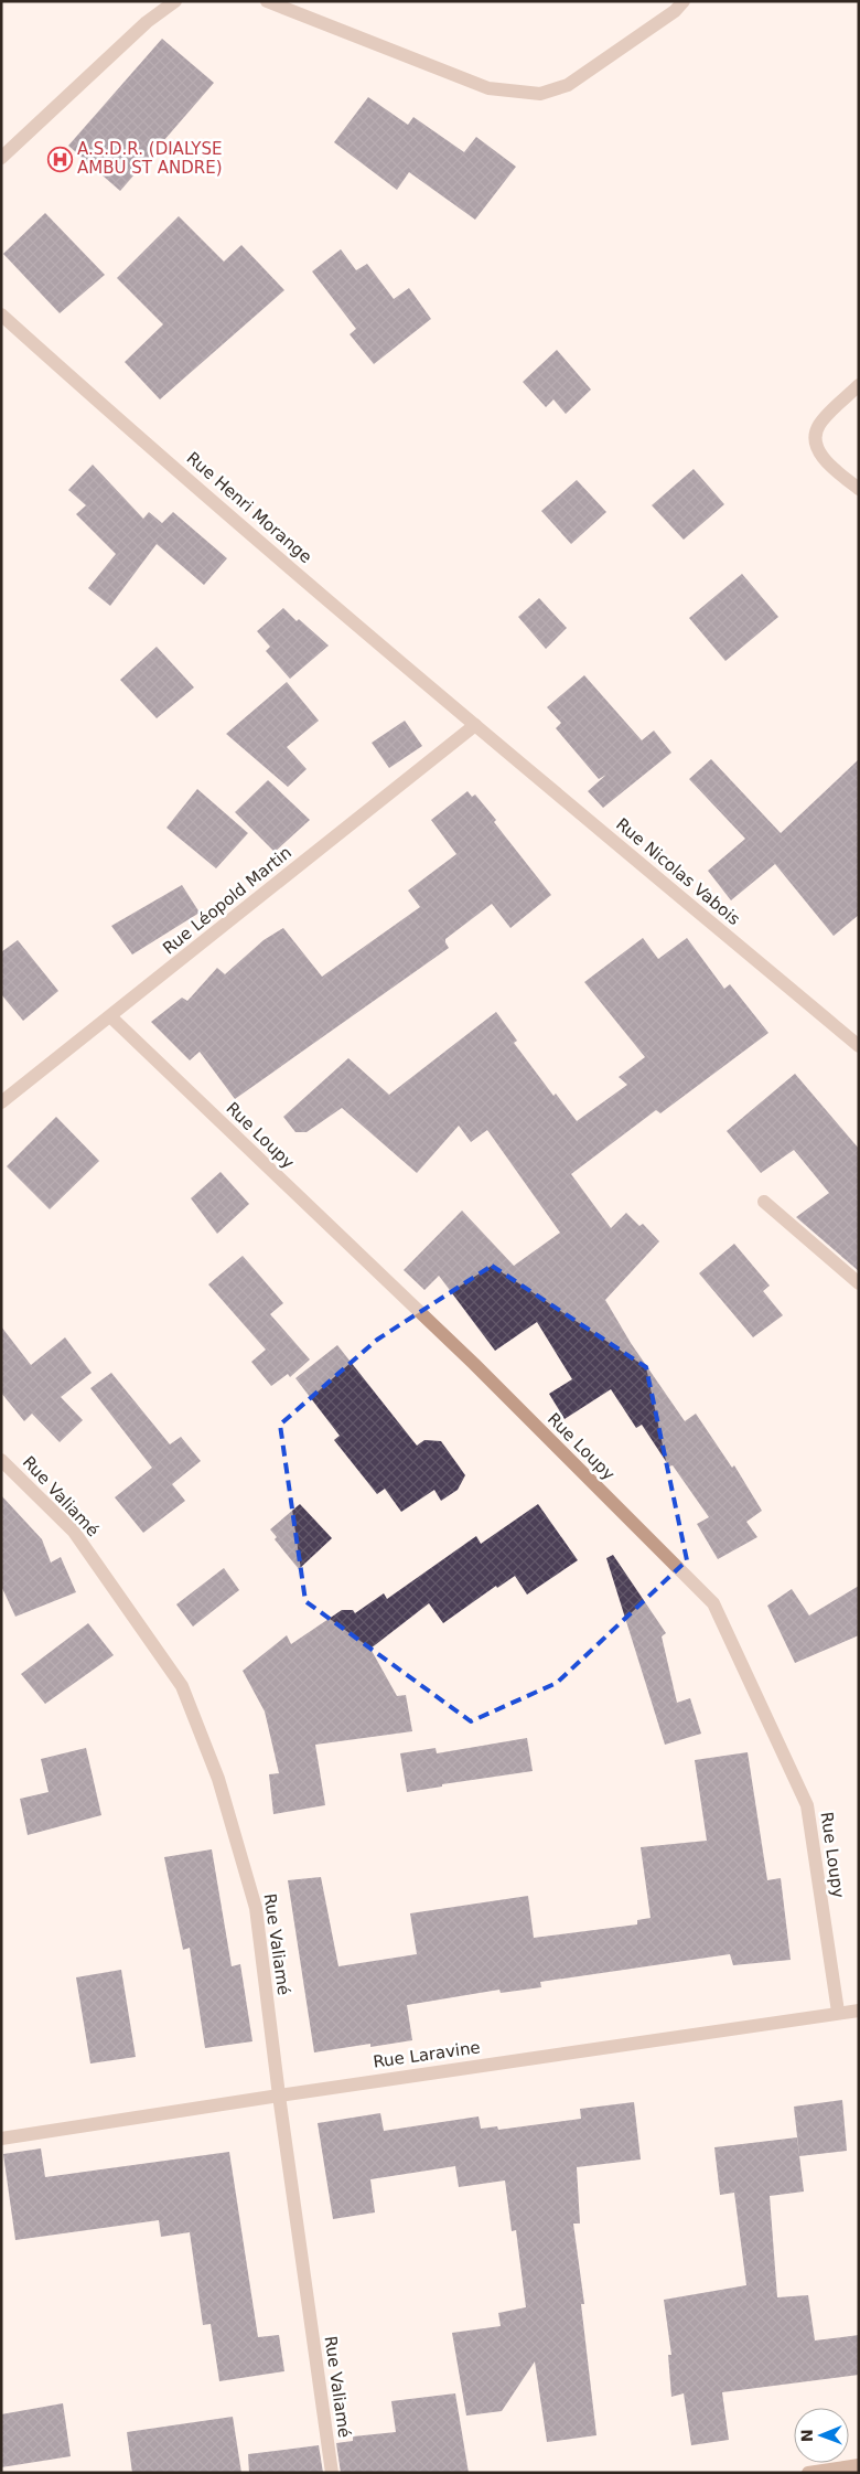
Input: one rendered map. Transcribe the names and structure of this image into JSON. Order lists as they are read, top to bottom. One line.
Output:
{"streets":{"street":["Rue Henri Morange","Rue Nicolas Vabois","Rue Léopold Martin","Rue Loupy","Rue Valiamé","Rue Laravine"]},"crossings":[["Rue Henri Morange","Rue Nicolas Vabois"],["Rue Henri Morange","Rue Léopold Martin"],["Rue Nicolas Vabois","Rue Léopold Martin"],["Rue Léopold Martin","Rue Loupy"],["Rue Loupy","Rue Laravine"],["Rue Valiamé","Rue Laravine"]],"places":{"hospital":["A.S.D.R. (DIALYSE AMBU ST ANDRE)"]},"north":"left"}
